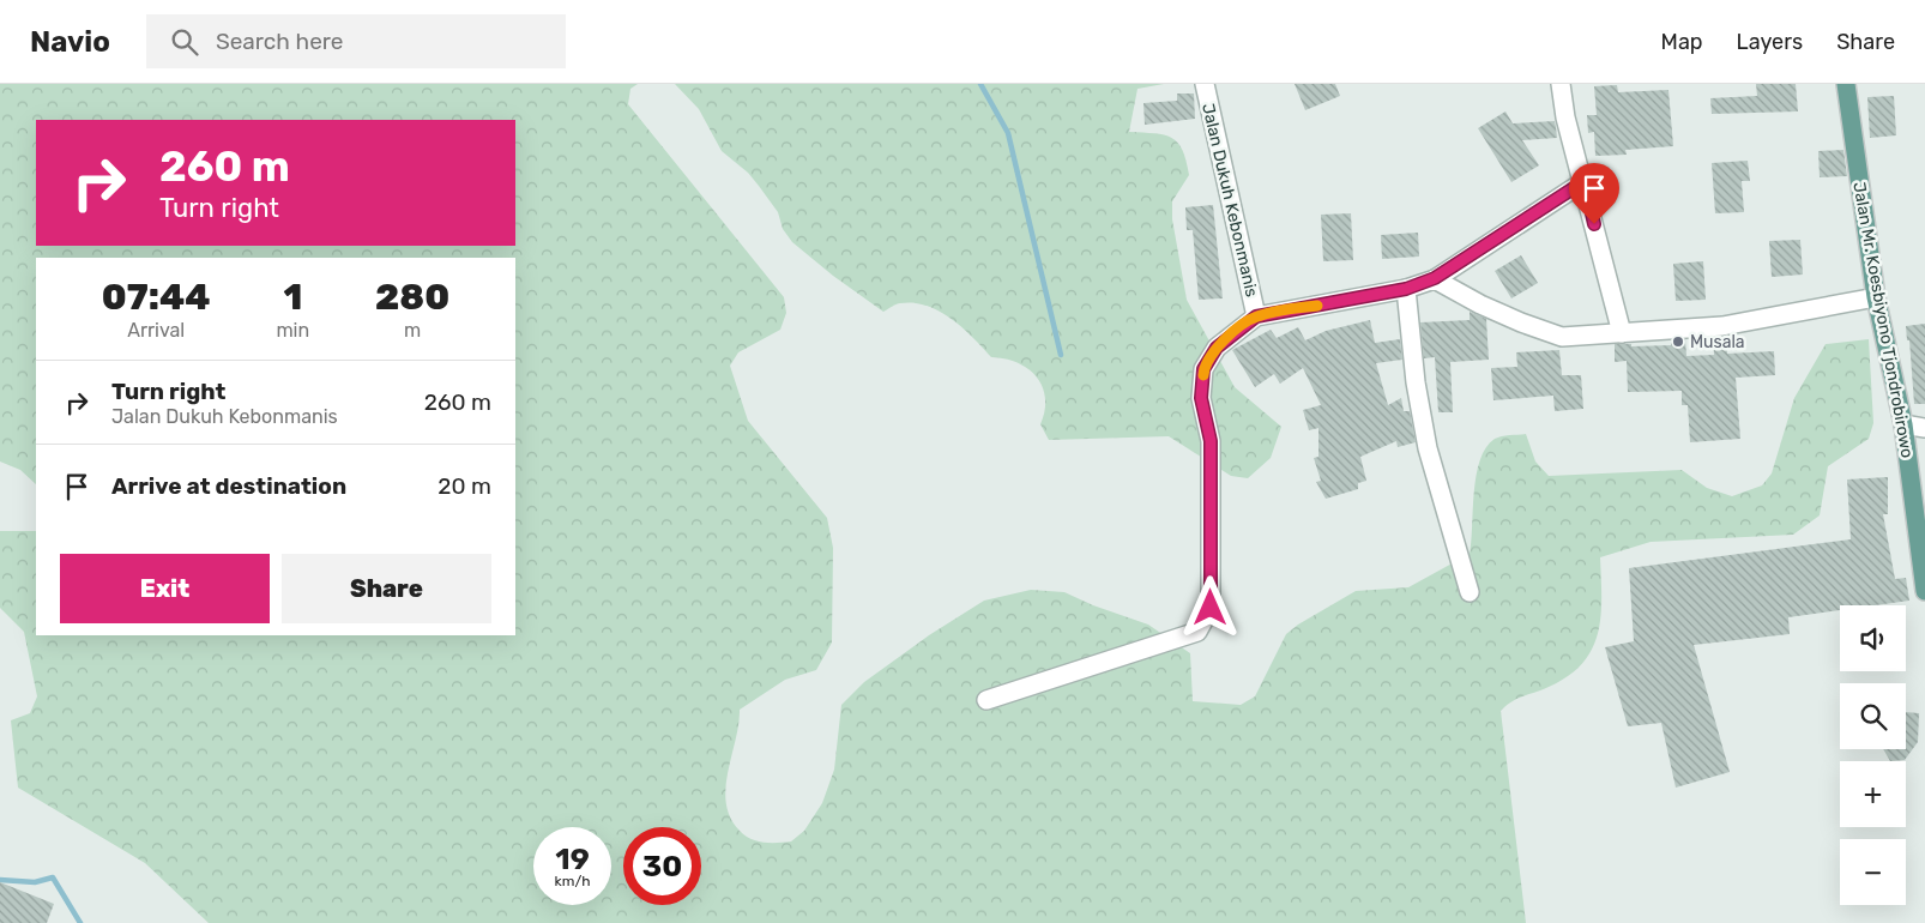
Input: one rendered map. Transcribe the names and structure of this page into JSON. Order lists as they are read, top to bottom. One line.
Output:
{"streets":{"main road":["Jalan Mr. Koesbiyono Tjondrobirowo"],"street":["Jalan Dukuh Kebonmanis"]},"places":["Musala"],"page":{"header":"Navio","search":"Search here","nav":["Map","Layers","Share"],"turn":["260 m","Turn right"],"eta":["07:44","Arrival","1","min","280","m"],"list":[{"name":"Turn right","note":"Jalan Dukuh Kebonmanis","value":"260 m"},{"name":"Arrive at destination","value":"20 m"}],"buttons":["Exit","Share"],"map_buttons":["+","−"],"speed":"19 km/h","limit":"30"}}
